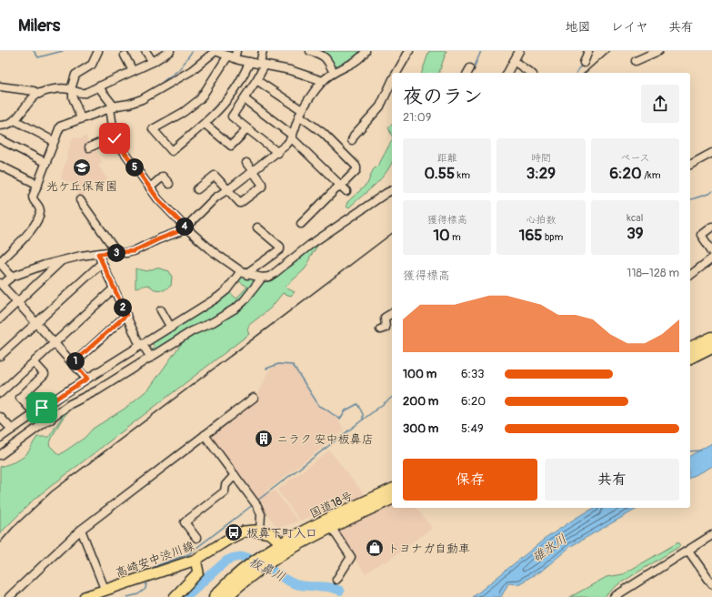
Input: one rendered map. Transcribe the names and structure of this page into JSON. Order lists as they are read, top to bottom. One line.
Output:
{"streets":{"highway":["国道18号"],"main road":["高崎安中渋川線"]},"water":["碓氷川","板鼻川"],"places":{"school or university":["光ケ丘保育園"],"building":["ニラク 安中板鼻店"],"bus stop":["板鼻下町入口"],"shop":["トヨナガ自動車"]},"page":{"header":"Milers","nav":["地図","レイヤ","共有"],"heading":["夜のラン","21:09"],"stats":[["距離","0.55 km"],["時間","3:29"],["ペース","6:20 /km"],["獲得標高","10 m"],["心拍数","165 bpm"],["kcal","39"]],"pins":["5","4","3","2","1"],"chart":["獲得標高","118–128 m"],"list":[{"name":"100 m","note":"6:33"},{"name":"200 m","note":"6:20"},{"name":"300 m","note":"5:49"}],"buttons":["保存","共有"]}}
